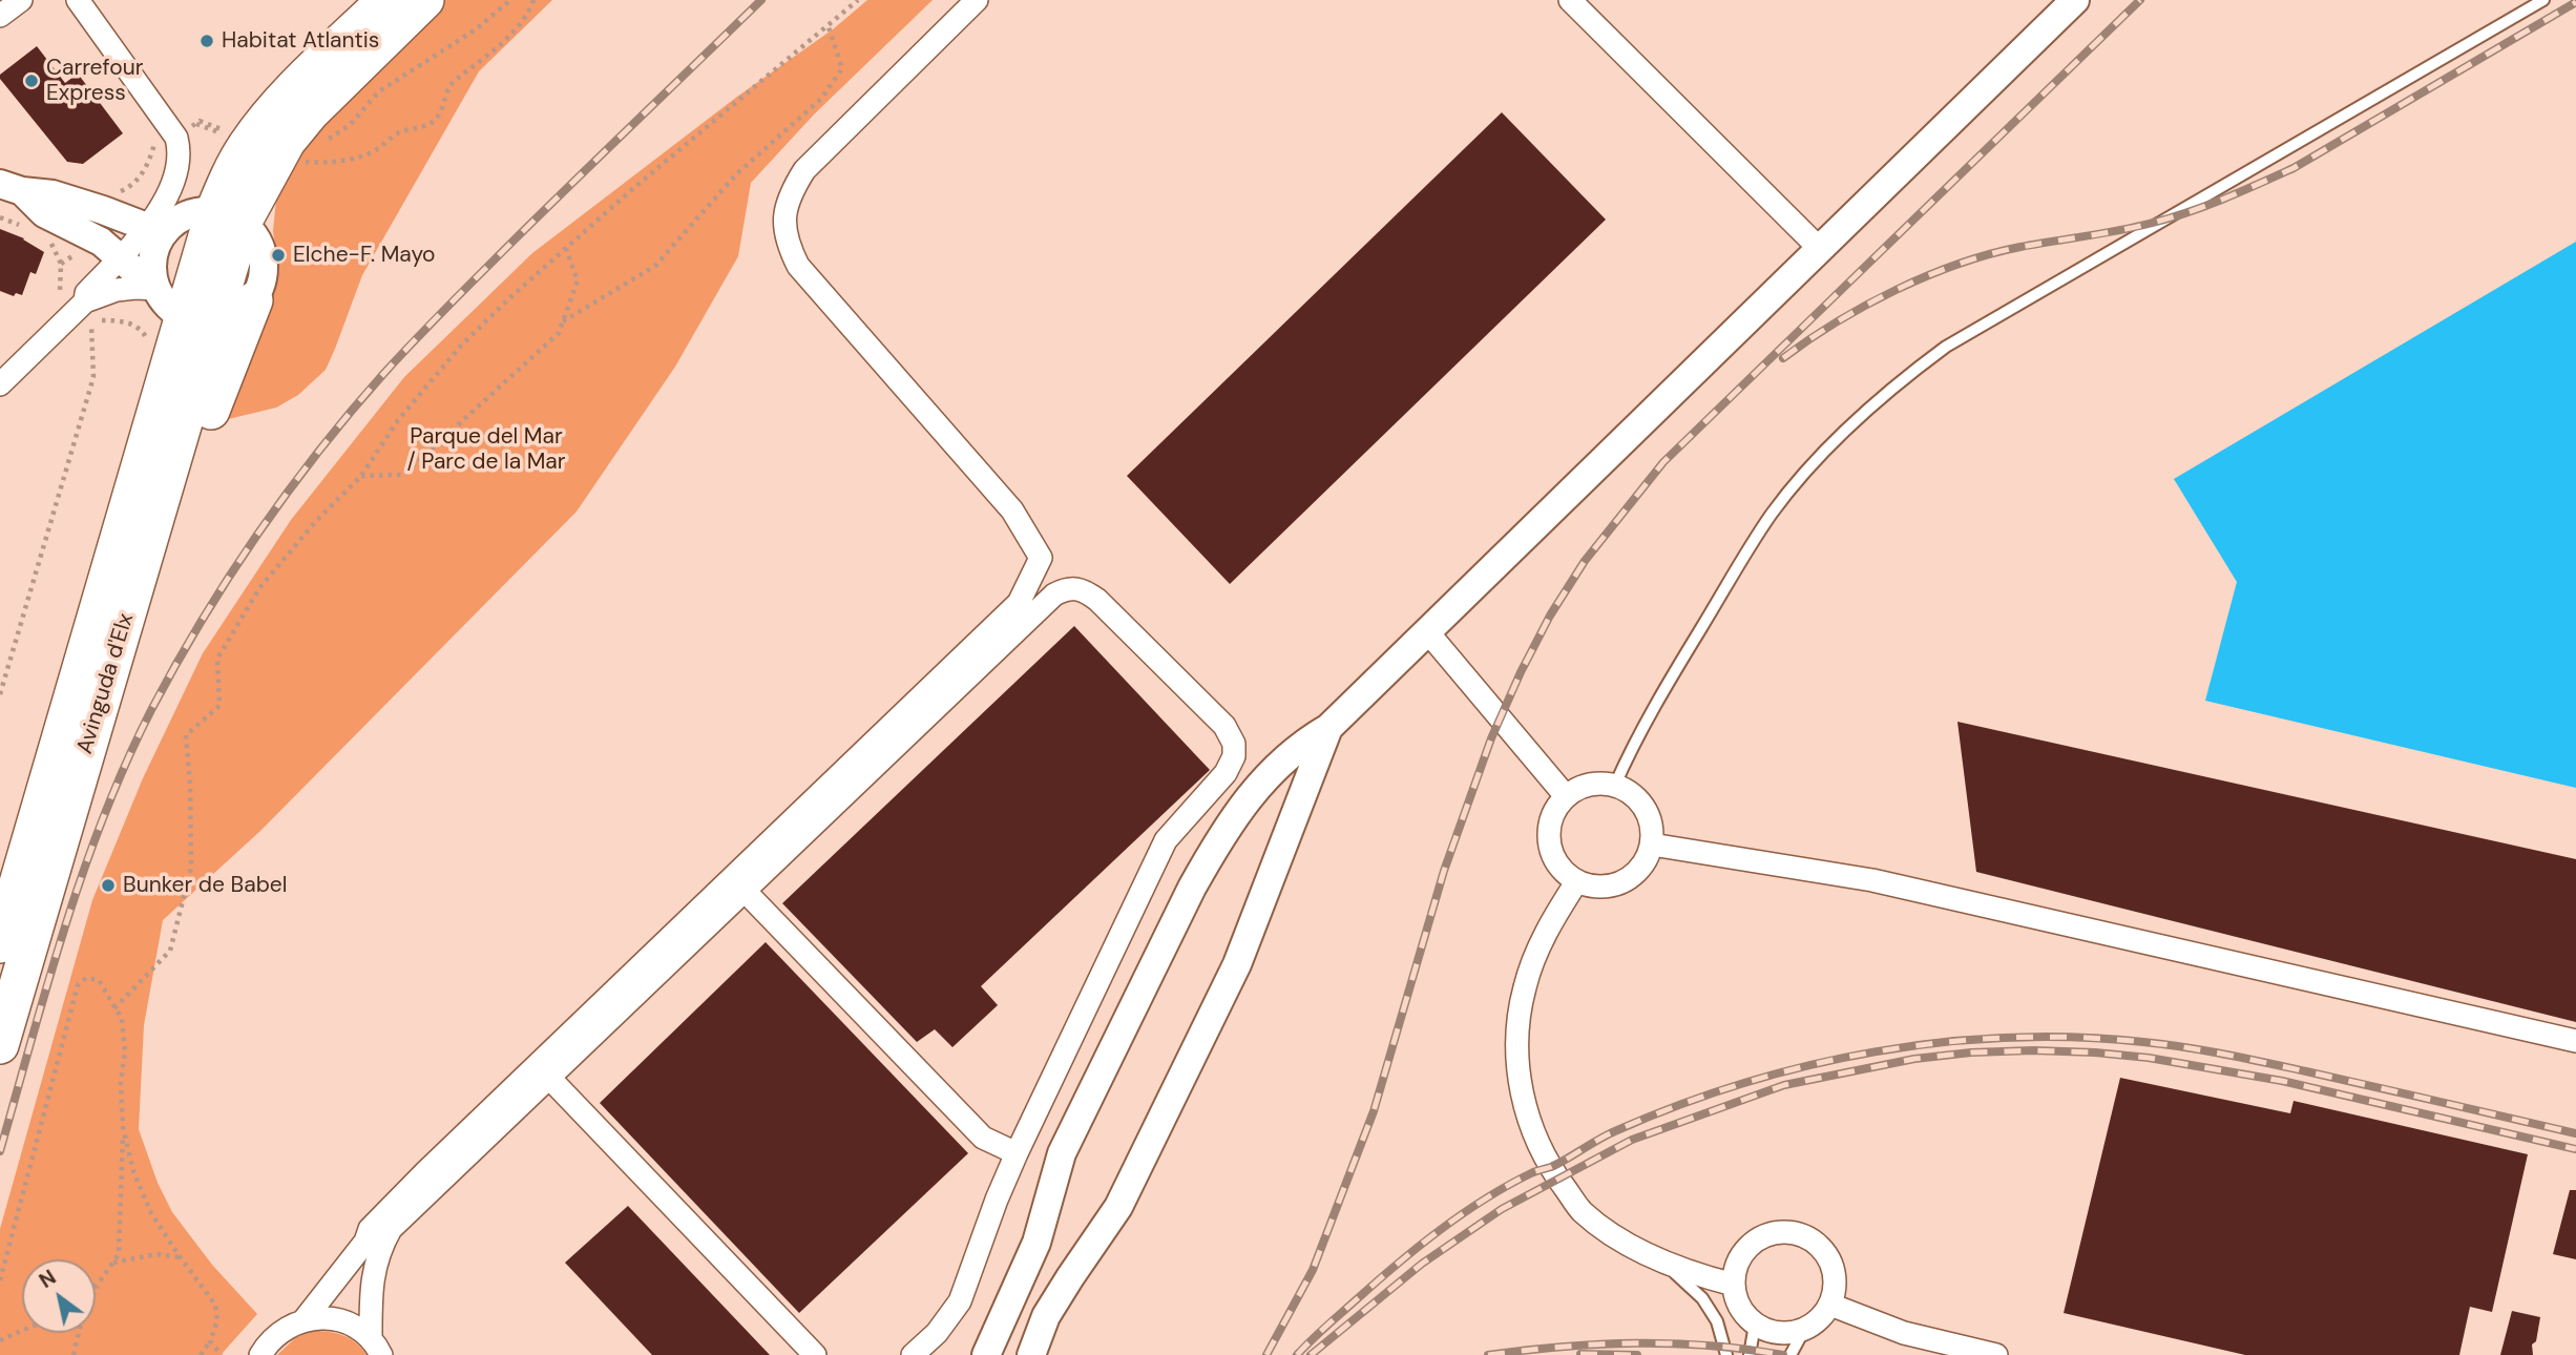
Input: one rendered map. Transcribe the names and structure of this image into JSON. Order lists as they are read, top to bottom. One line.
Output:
{"streets":{"main road":["Avinguda d'Elx"]},"parks":["Parque del Mar / Parc de la Mar"],"places":["Habitat Atlantis","Carrefour Express","Elche-F. Mayo","Bunker de Babel"],"north":"top left"}
